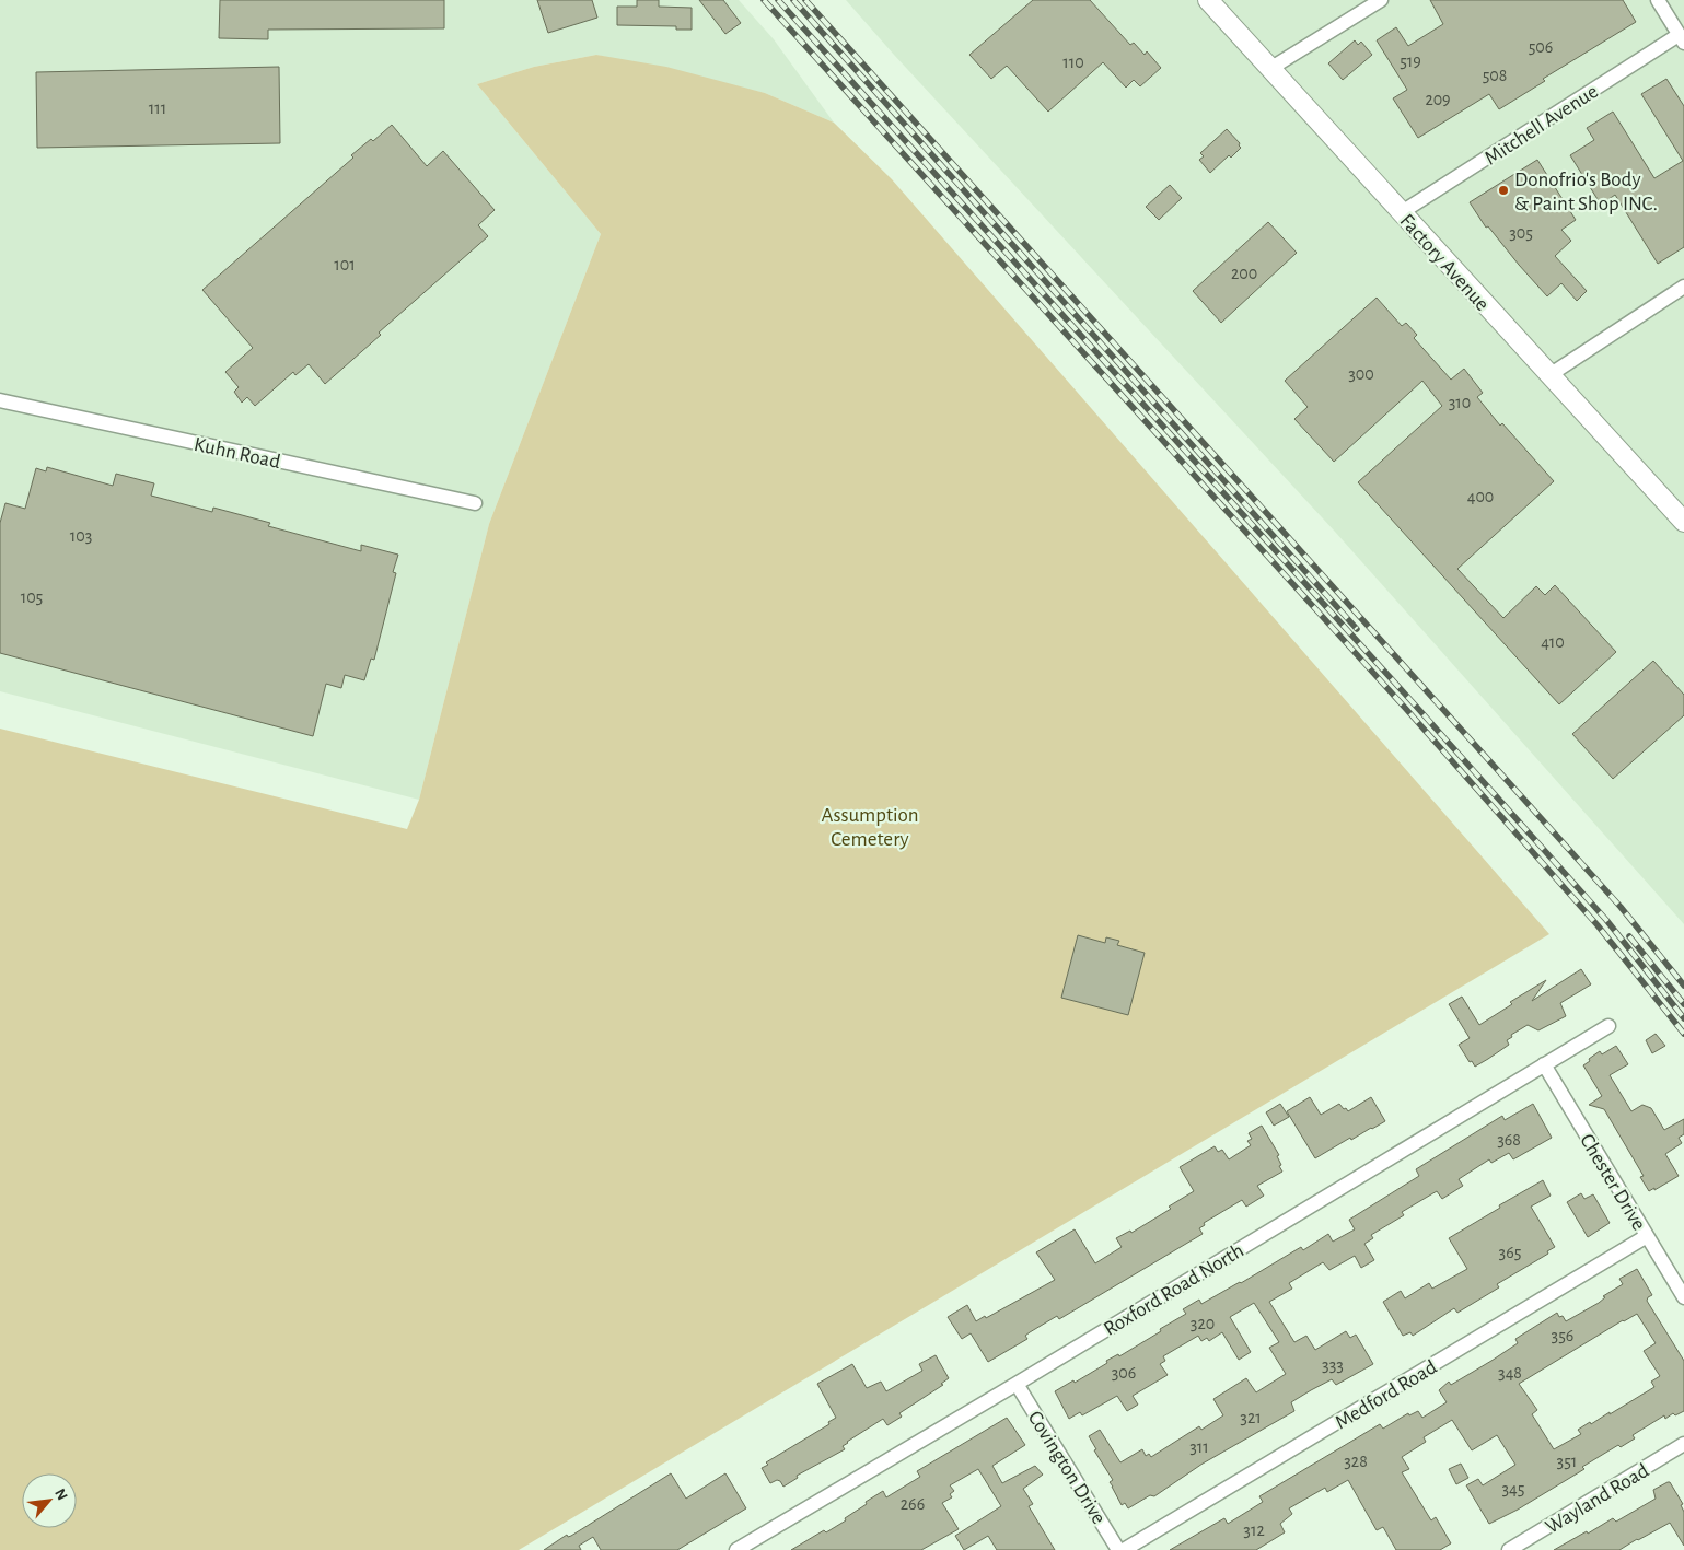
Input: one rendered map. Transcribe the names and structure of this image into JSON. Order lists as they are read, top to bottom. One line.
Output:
{"streets":{"street":["Mitchell Avenue","Factory Avenue","Kuhn Road","Chester Drive","Roxford Road North","Medford Road","Covington Drive","Wayland Road"]},"crossings":[["Mitchell Avenue","Factory Avenue"],["Chester Drive","Roxford Road North"],["Chester Drive","Medford Road"],["Roxford Road North","Covington Drive"]],"parks":["Assumption Cemetery"],"places":["Donofrio's Body & Paint Shop INC."],"house_numbers":["506","519","110","508","209","111","305","101","200","300","310","400","103","105","410","368","365","320","356","333","306","348","321","311","328","351","345","266","312"],"north":"top right"}
